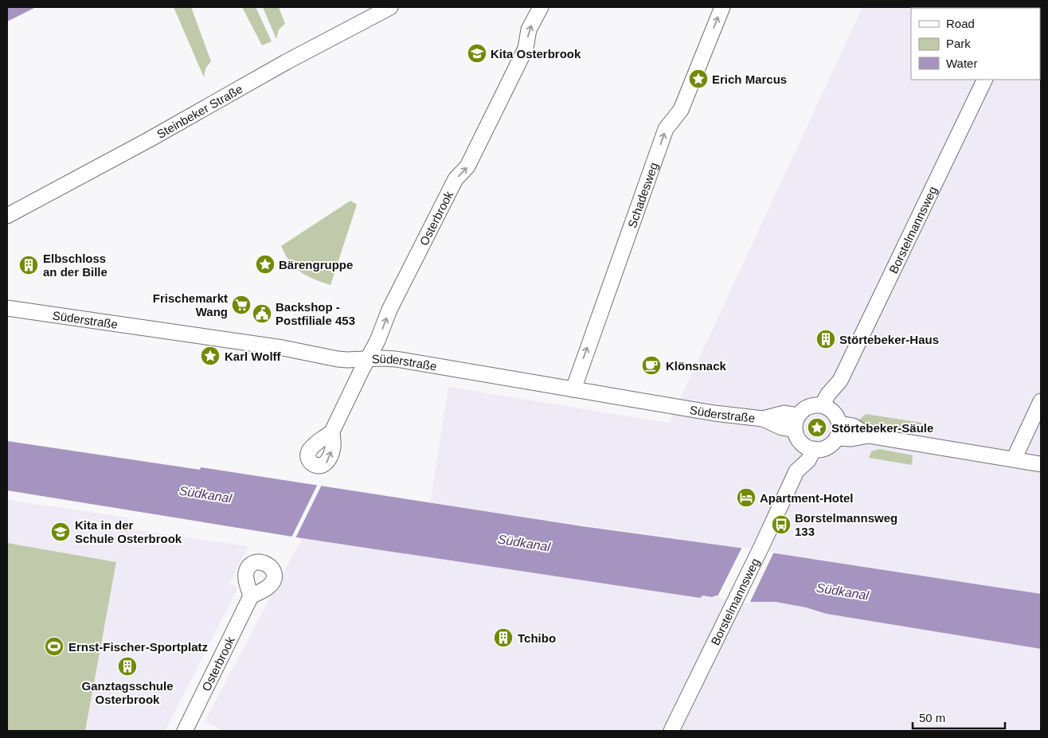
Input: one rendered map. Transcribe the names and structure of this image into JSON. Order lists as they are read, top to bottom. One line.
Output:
{"streets":{"street":["Steinbeker Straße","Schadesweg","Osterbrook","Borstelmannsweg","Süderstraße"]},"crossings":[["Schadesweg","Süderstraße"],["Osterbrook","Süderstraße"],["Borstelmannsweg","Süderstraße"]],"one_way":["Schadesweg","Osterbrook"],"water":["Südkanal"],"places":{"school or university":["Kita Osterbrook","Kita in der Schule Osterbrook"],"place":["Erich Marcus","Bärengruppe","Karl Wolff","Störtebeker-Säule"],"building":["Elbschloss an der Bille","Störtebeker-Haus","Tchibo","Ganztagsschule Osterbrook"],"supermarket":["Frischemarkt Wang"],"public building":["Backshop - Postfiliale 453"],"cafe":["Klönsnack"],"hotel":["Apartment-Hotel"],"bus stop":["Borstelmannsweg 133"],"sports":["Ernst-Fischer-Sportplatz"]},"legend":["Road","Park","Water"],"scale_bar":"50 m"}
